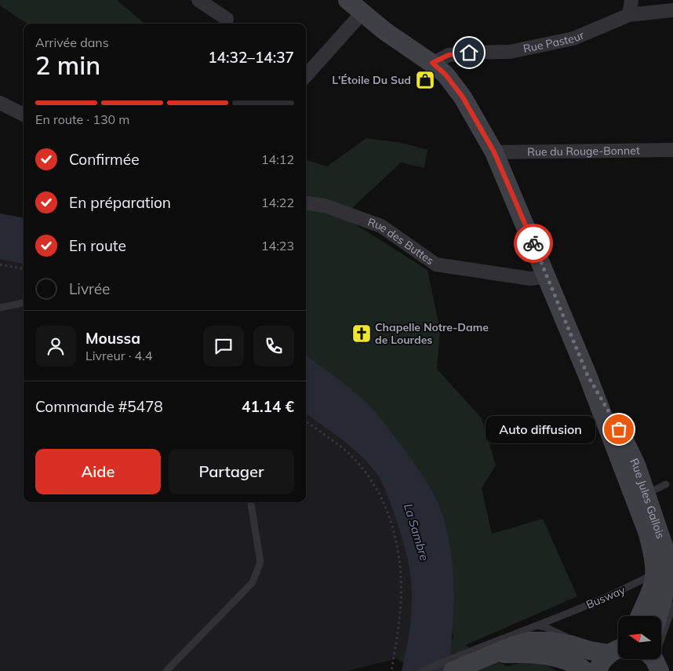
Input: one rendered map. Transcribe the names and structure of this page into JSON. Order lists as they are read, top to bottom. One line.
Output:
{"streets":{"street":["Rue Pasteur","Rue du Rouge-Bonnet","Rue des Buttes","Rue Jules Gallois"],"lane":["Busway"]},"crossings":[["Rue Pasteur","Rue Jules Gallois"],["Rue du Rouge-Bonnet","Rue Jules Gallois"],["Rue des Buttes","Rue Jules Gallois"],["Rue Jules Gallois","Busway"]],"water":["La Sambre"],"places":{"shop":["L'Étoile Du Sud"],"church":["Chapelle Notre-Dame de Lourdes"],"other":["Auto diffusion"]},"north":"left","page":{"heading":["2 min","Arrivée dans","14:32–14:37"],"panel":["Moussa","Livreur · 4.4","Commande #5478","41.14 €"],"bar":"En route · 130 m","list":[["Confirmée","14:12"],["En préparation","14:22"],["En route","14:23"],"Livrée"],"bubble":"Auto diffusion","buttons":["Aide","Partager"]}}
